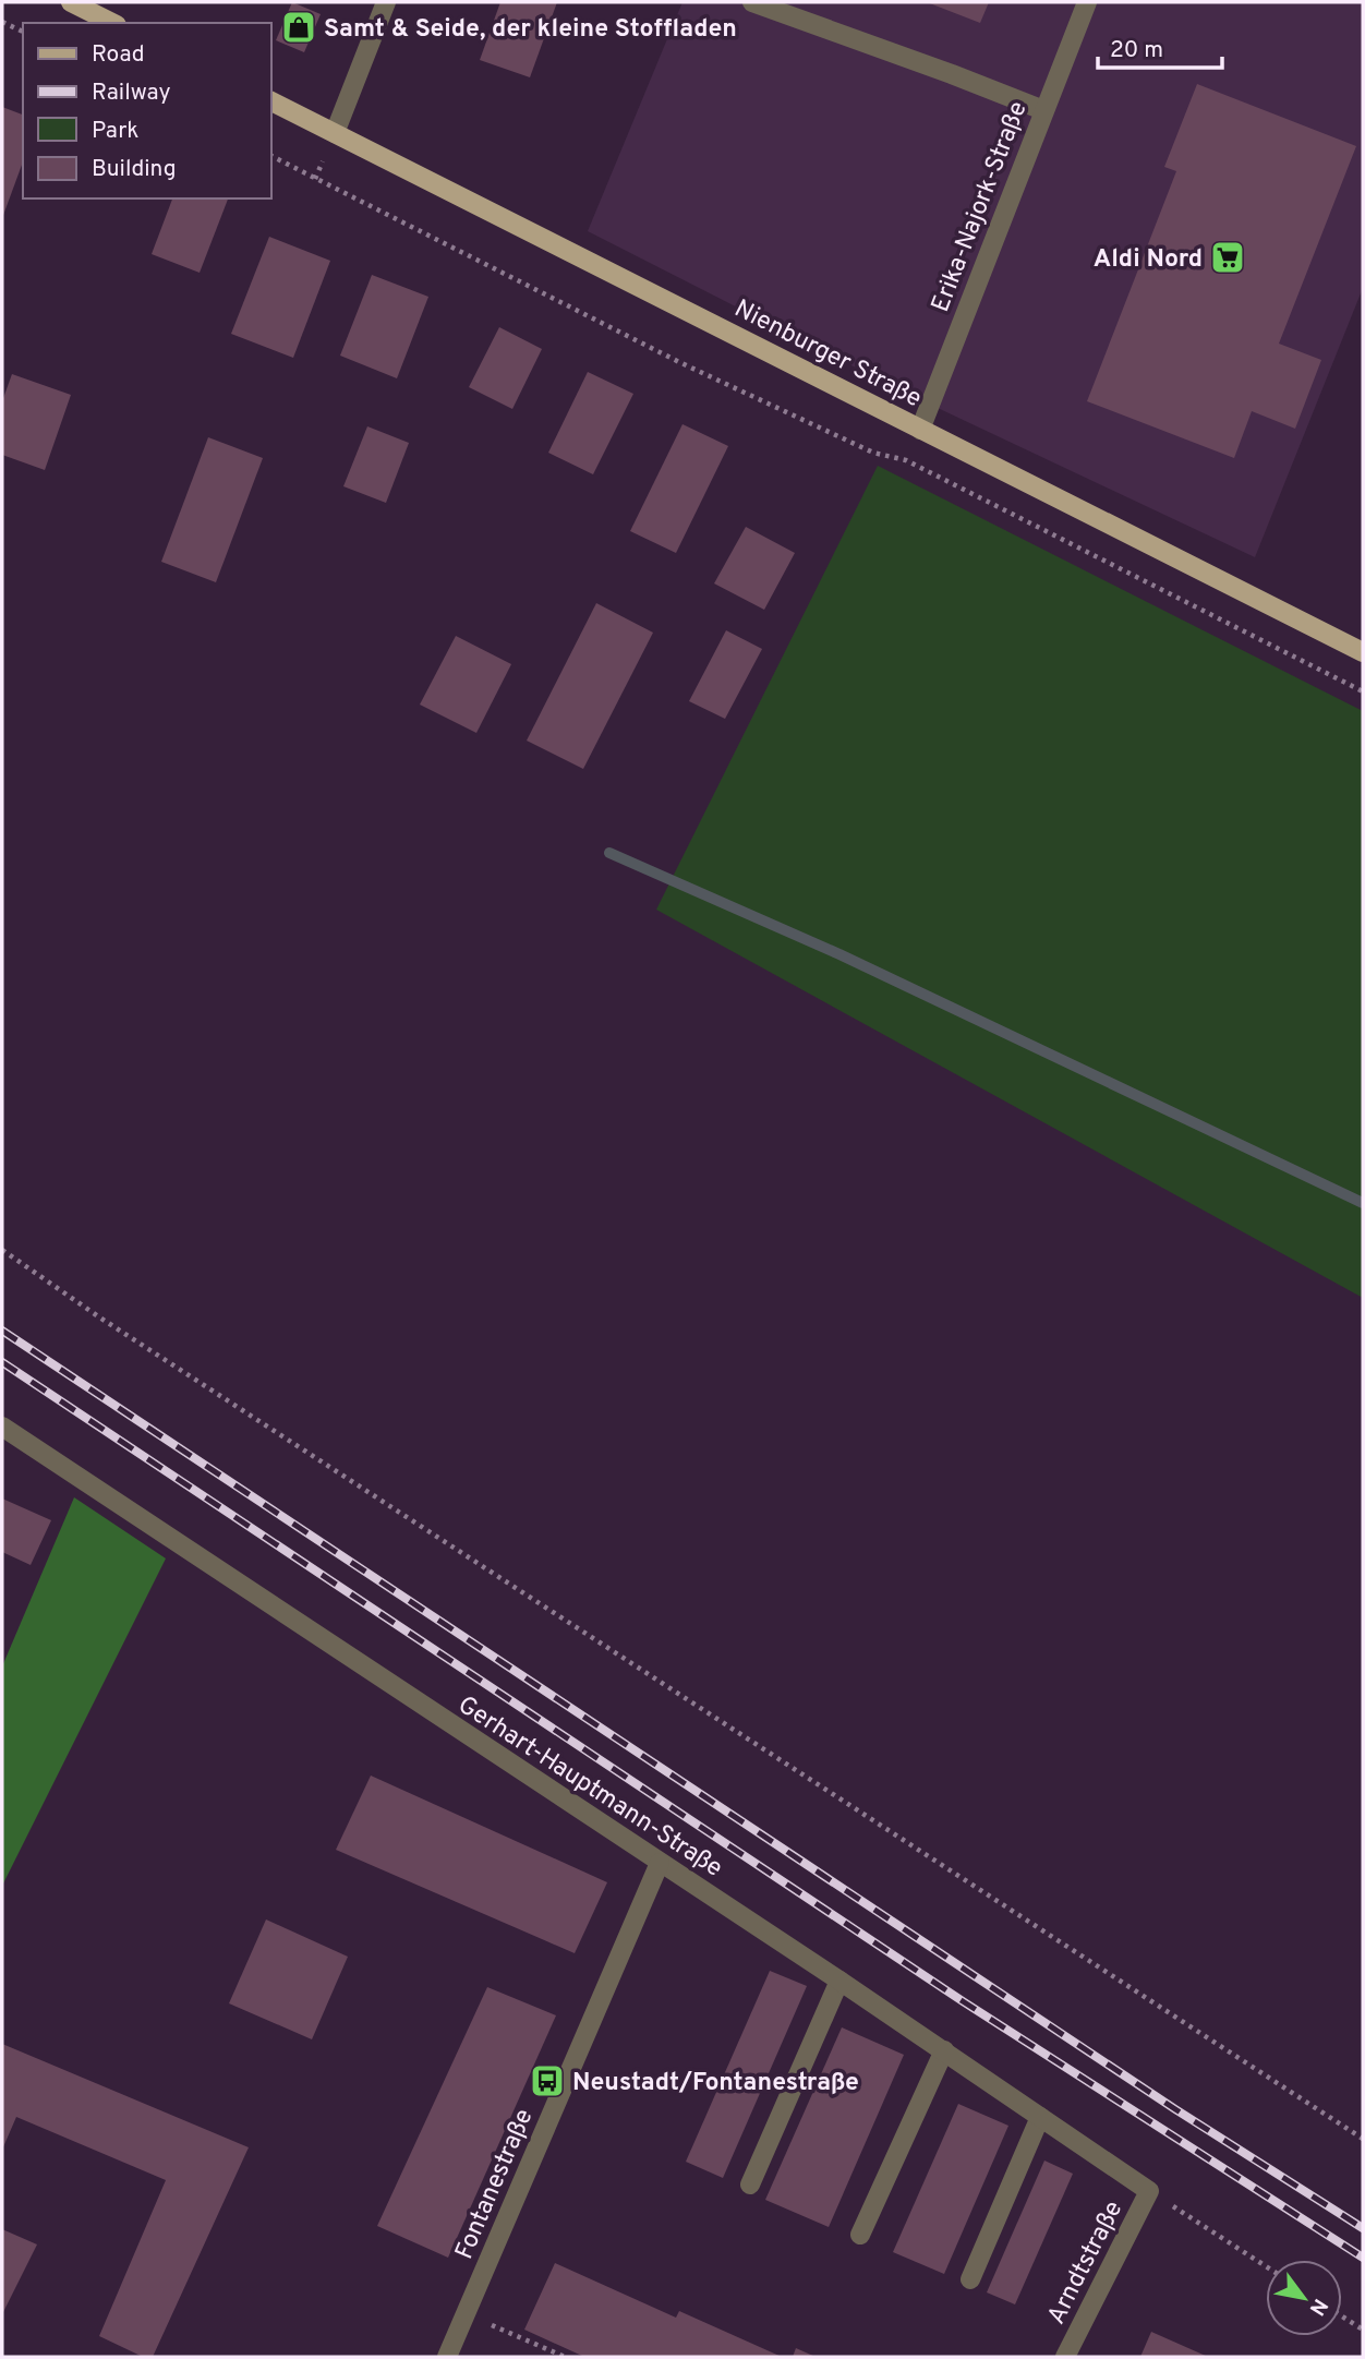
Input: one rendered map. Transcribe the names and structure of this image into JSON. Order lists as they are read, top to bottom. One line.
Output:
{"streets":{"main road":["Nienburger Straße"],"street":["Erika-Najork-Straße","Gerhart-Hauptmann-Straße","Fontanestraße","Arndtstraße"]},"crossings":[["Erika-Najork-Straße","Nienburger Straße"],["Gerhart-Hauptmann-Straße","Fontanestraße"],["Gerhart-Hauptmann-Straße","Arndtstraße"]],"places":{"shop":["Samt & Seide, der kleine Stoffladen"],"supermarket":["Aldi Nord"],"bus stop":["Neustadt/Fontanestraße"]},"legend":["Road","Railway","Park","Building"],"scale_bar":"20 m","north":"bottom right"}
